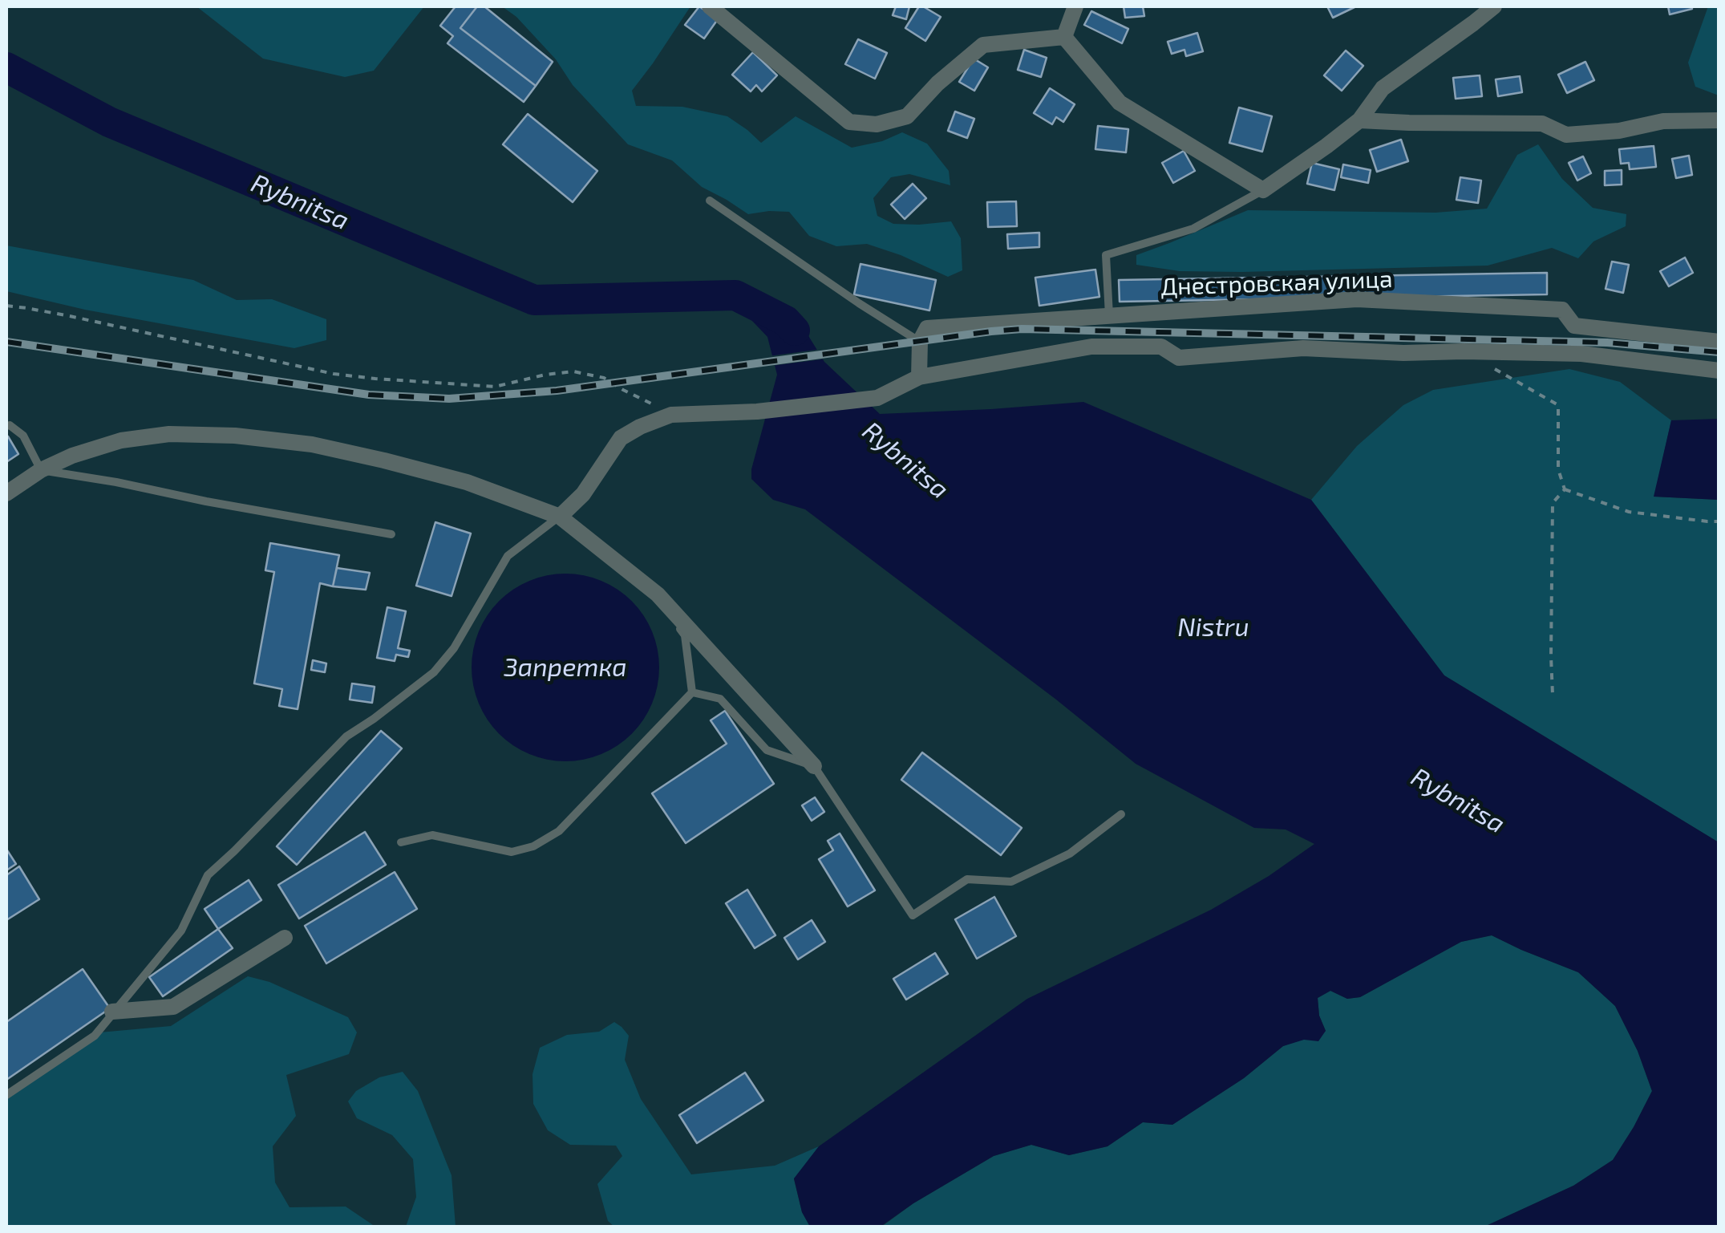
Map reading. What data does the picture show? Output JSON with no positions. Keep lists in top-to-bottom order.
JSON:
{
  "streets": {
    "street": ["Днестровская улица"]
  },
  "water": ["Rybnitsa", "Nistru", "Запретка"]
}
